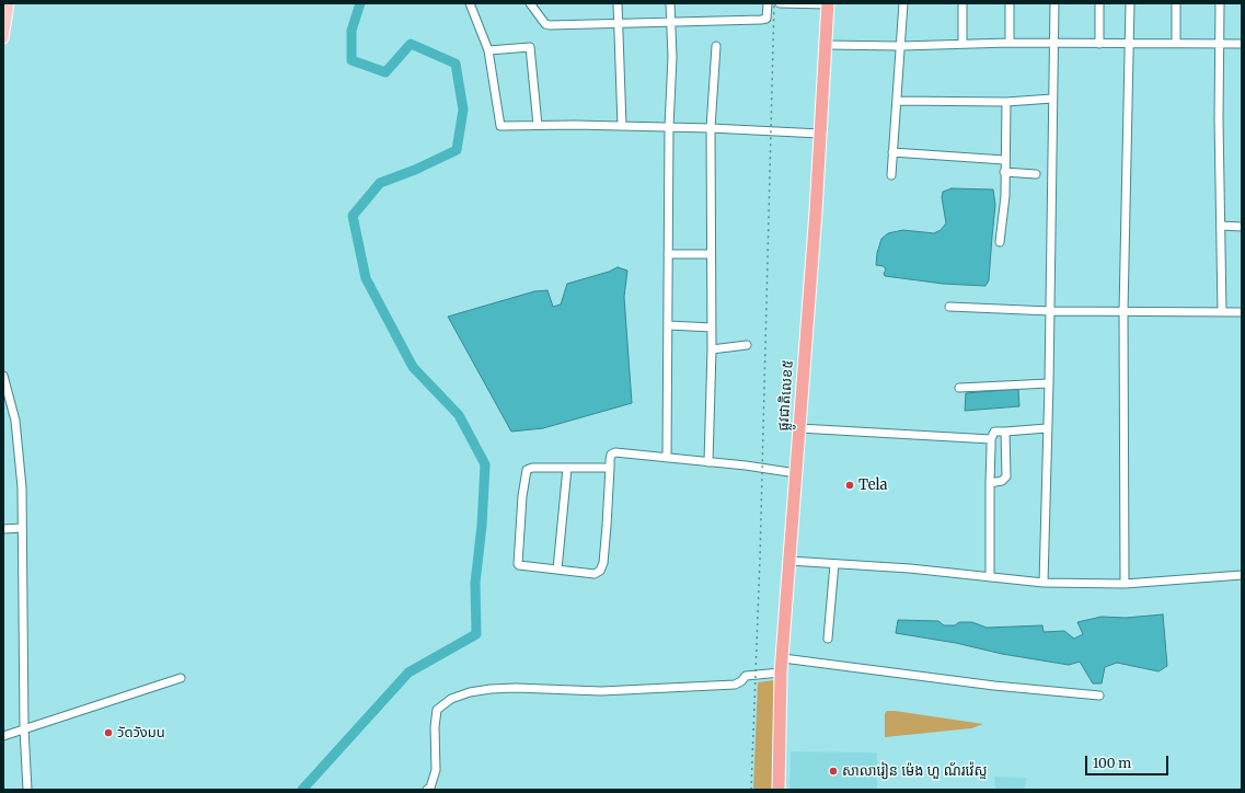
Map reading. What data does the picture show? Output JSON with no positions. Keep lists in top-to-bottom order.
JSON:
{
  "streets": {
    "highway": ["ផ្លូវជាតិលេខ៥"]
  },
  "places": ["Tela", "วัดวังมน", "សាលារៀន ម៉េង ហួ ណ័រវ៉េស្ទ"],
  "scale_bar": "100 m"
}
